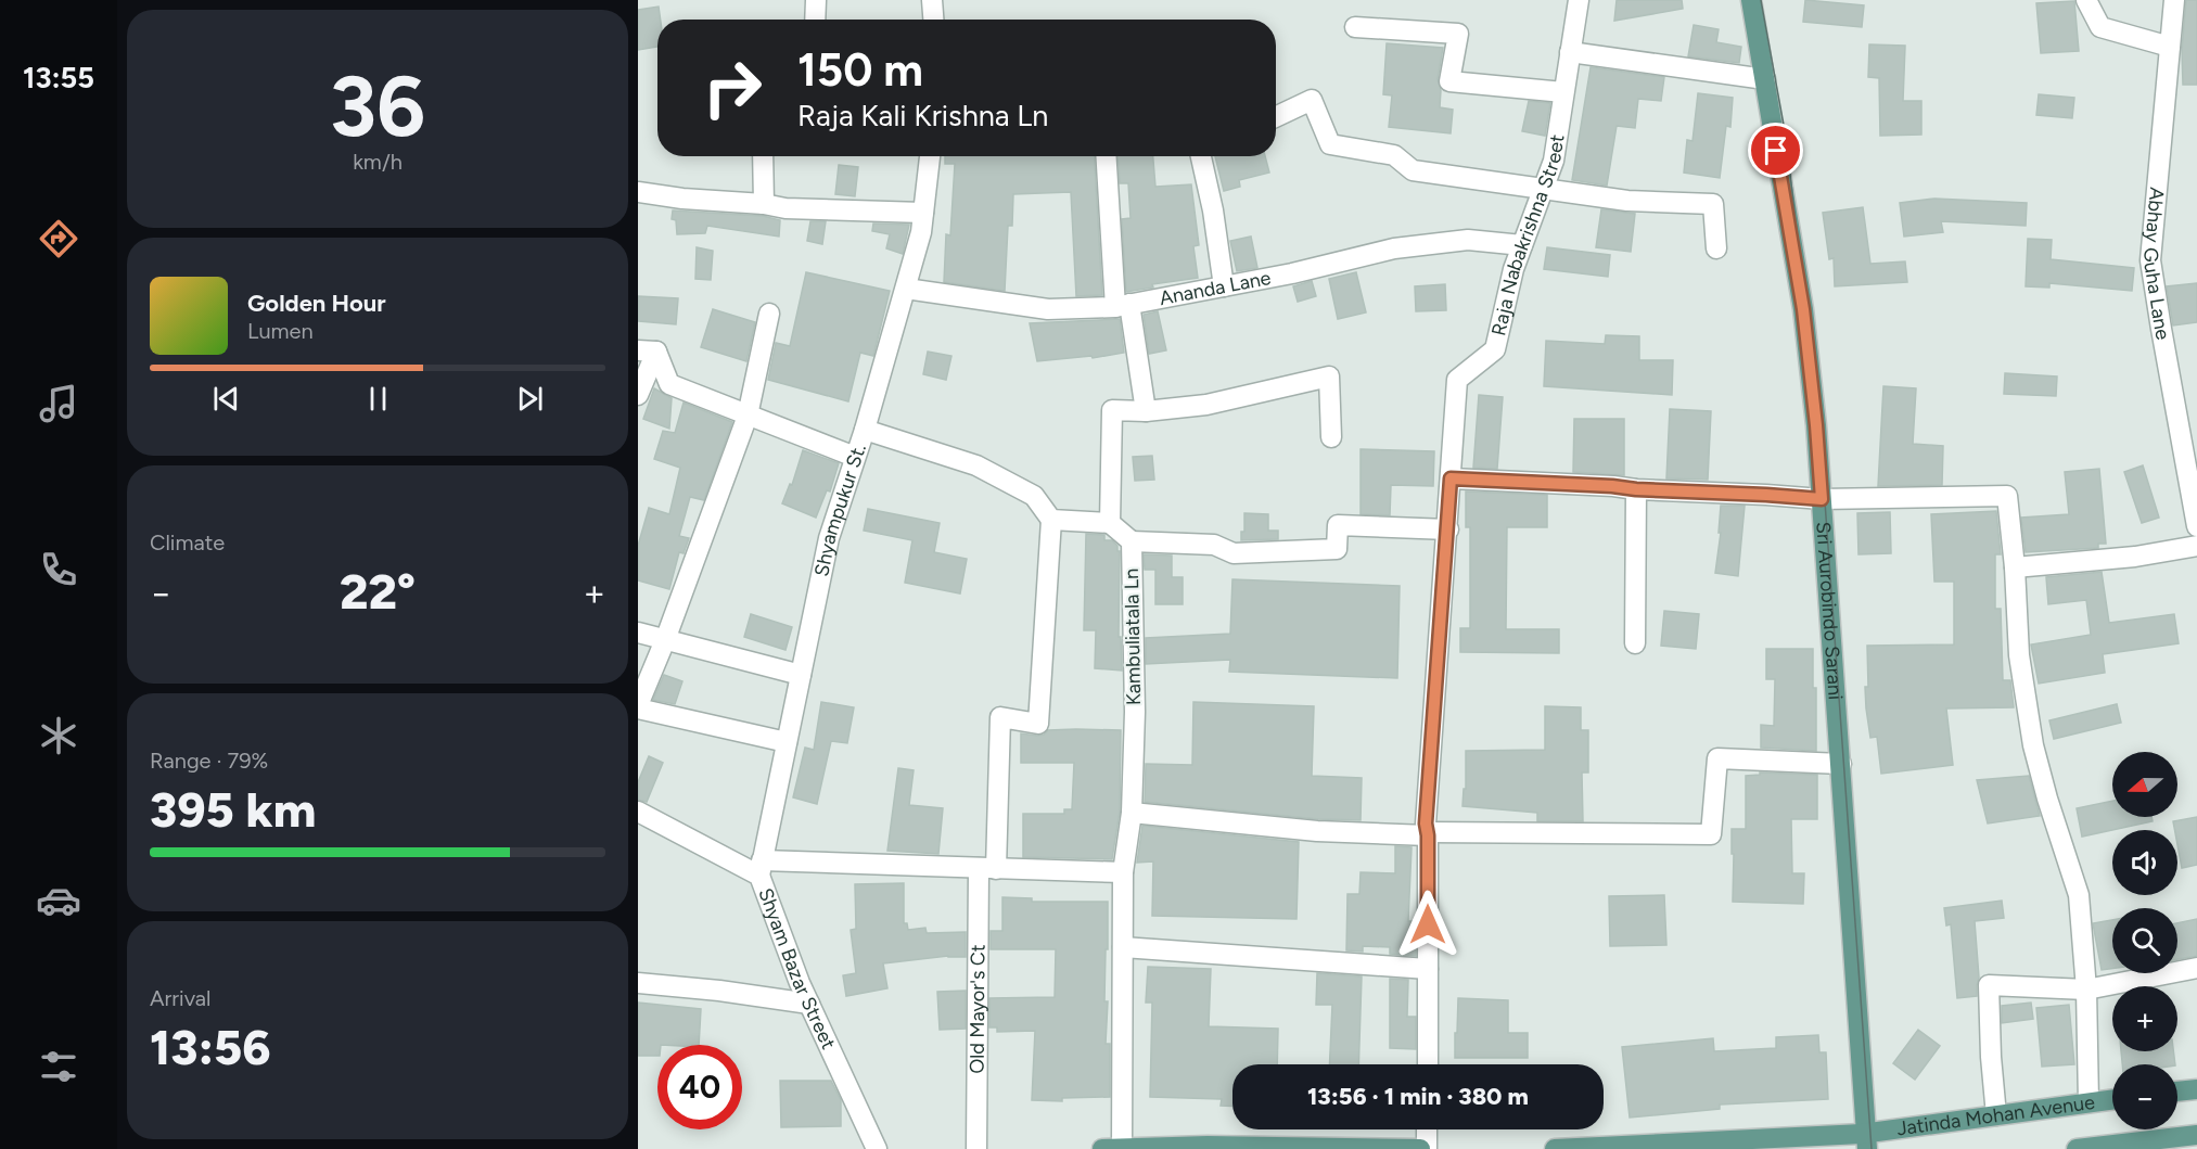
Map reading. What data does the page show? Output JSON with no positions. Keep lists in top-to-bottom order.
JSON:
{
  "streets": {
    "main road": ["Sri Aurobindo Sarani", "Jatinda Mohan Avenue"],
    "street": [
      "Raja Nabakrishna Street",
      "Abhay Guha Lane",
      "Ananda Lane",
      "Shyampukur St.",
      "Kambuliatala Ln",
      "Shyam Bazar Street",
      "Old Mayor's Ct"
    ]
  },
  "crossings": [
    ["Raja Nabakrishna Street", "Ananda Lane"],
    ["Ananda Lane", "Shyampukur St."],
    ["Shyampukur St.", "Shyam Bazar Street"],
    ["Sri Aurobindo Sarani", "Jatinda Mohan Avenue"]
  ],
  "north": "left",
  "page": {
    "tabs": "13:55",
    "tile": [
      ["36", "km/h"],
      "Climate",
      ["Range · 79%", "395 km"],
      ["Arrival", "13:56"]
    ],
    "turn": ["150 m", "Raja Kali Krishna Ln"],
    "song": ["Golden Hour", "Lumen"],
    "heat": ["−", "22°", "+"],
    "map_buttons": ["+", "−"],
    "limit": "40",
    "trip": "13:56 · 1 min · 380 m"
  }
}
